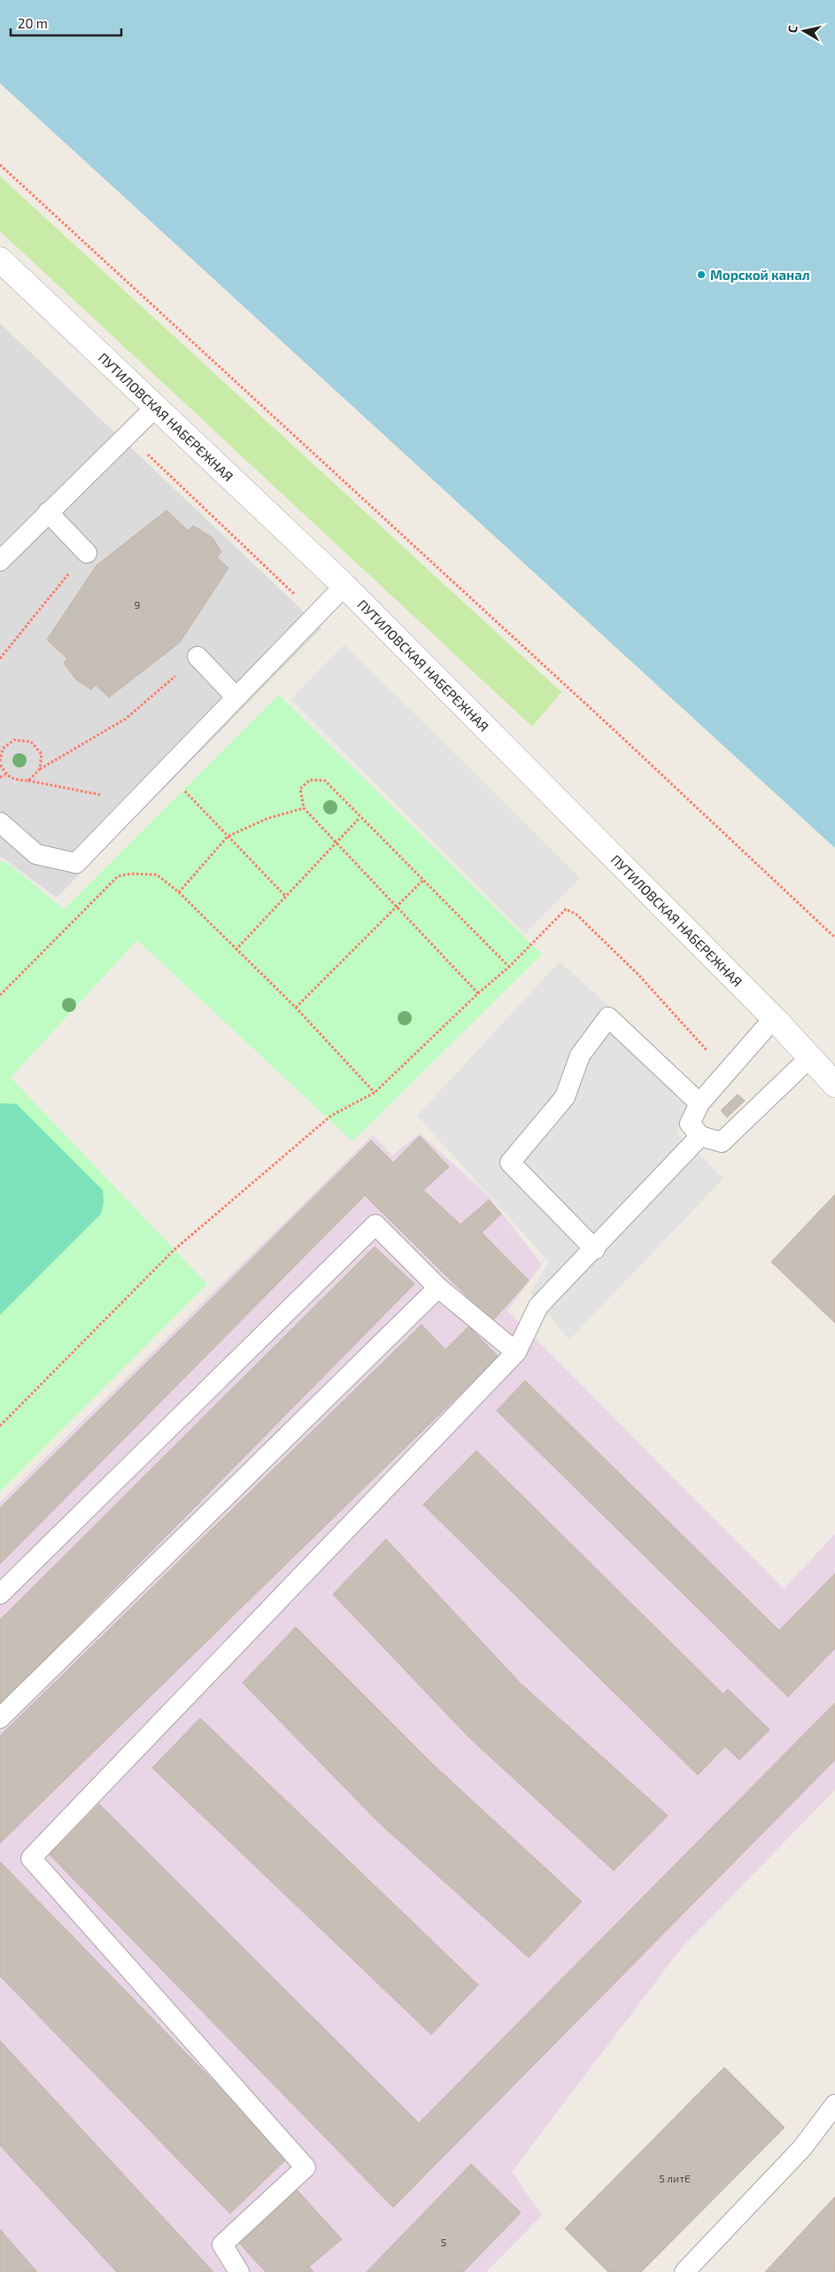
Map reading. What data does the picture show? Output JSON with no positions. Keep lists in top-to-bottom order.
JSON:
{
  "streets": {
    "street": ["ПУТИЛОВСКАЯ НАБЕРЕЖНАЯ"]
  },
  "places": ["Морской канал"],
  "house_numbers": ["9", "5 литЕ", "5"],
  "scale_bar": "20 m",
  "north": "left"
}
